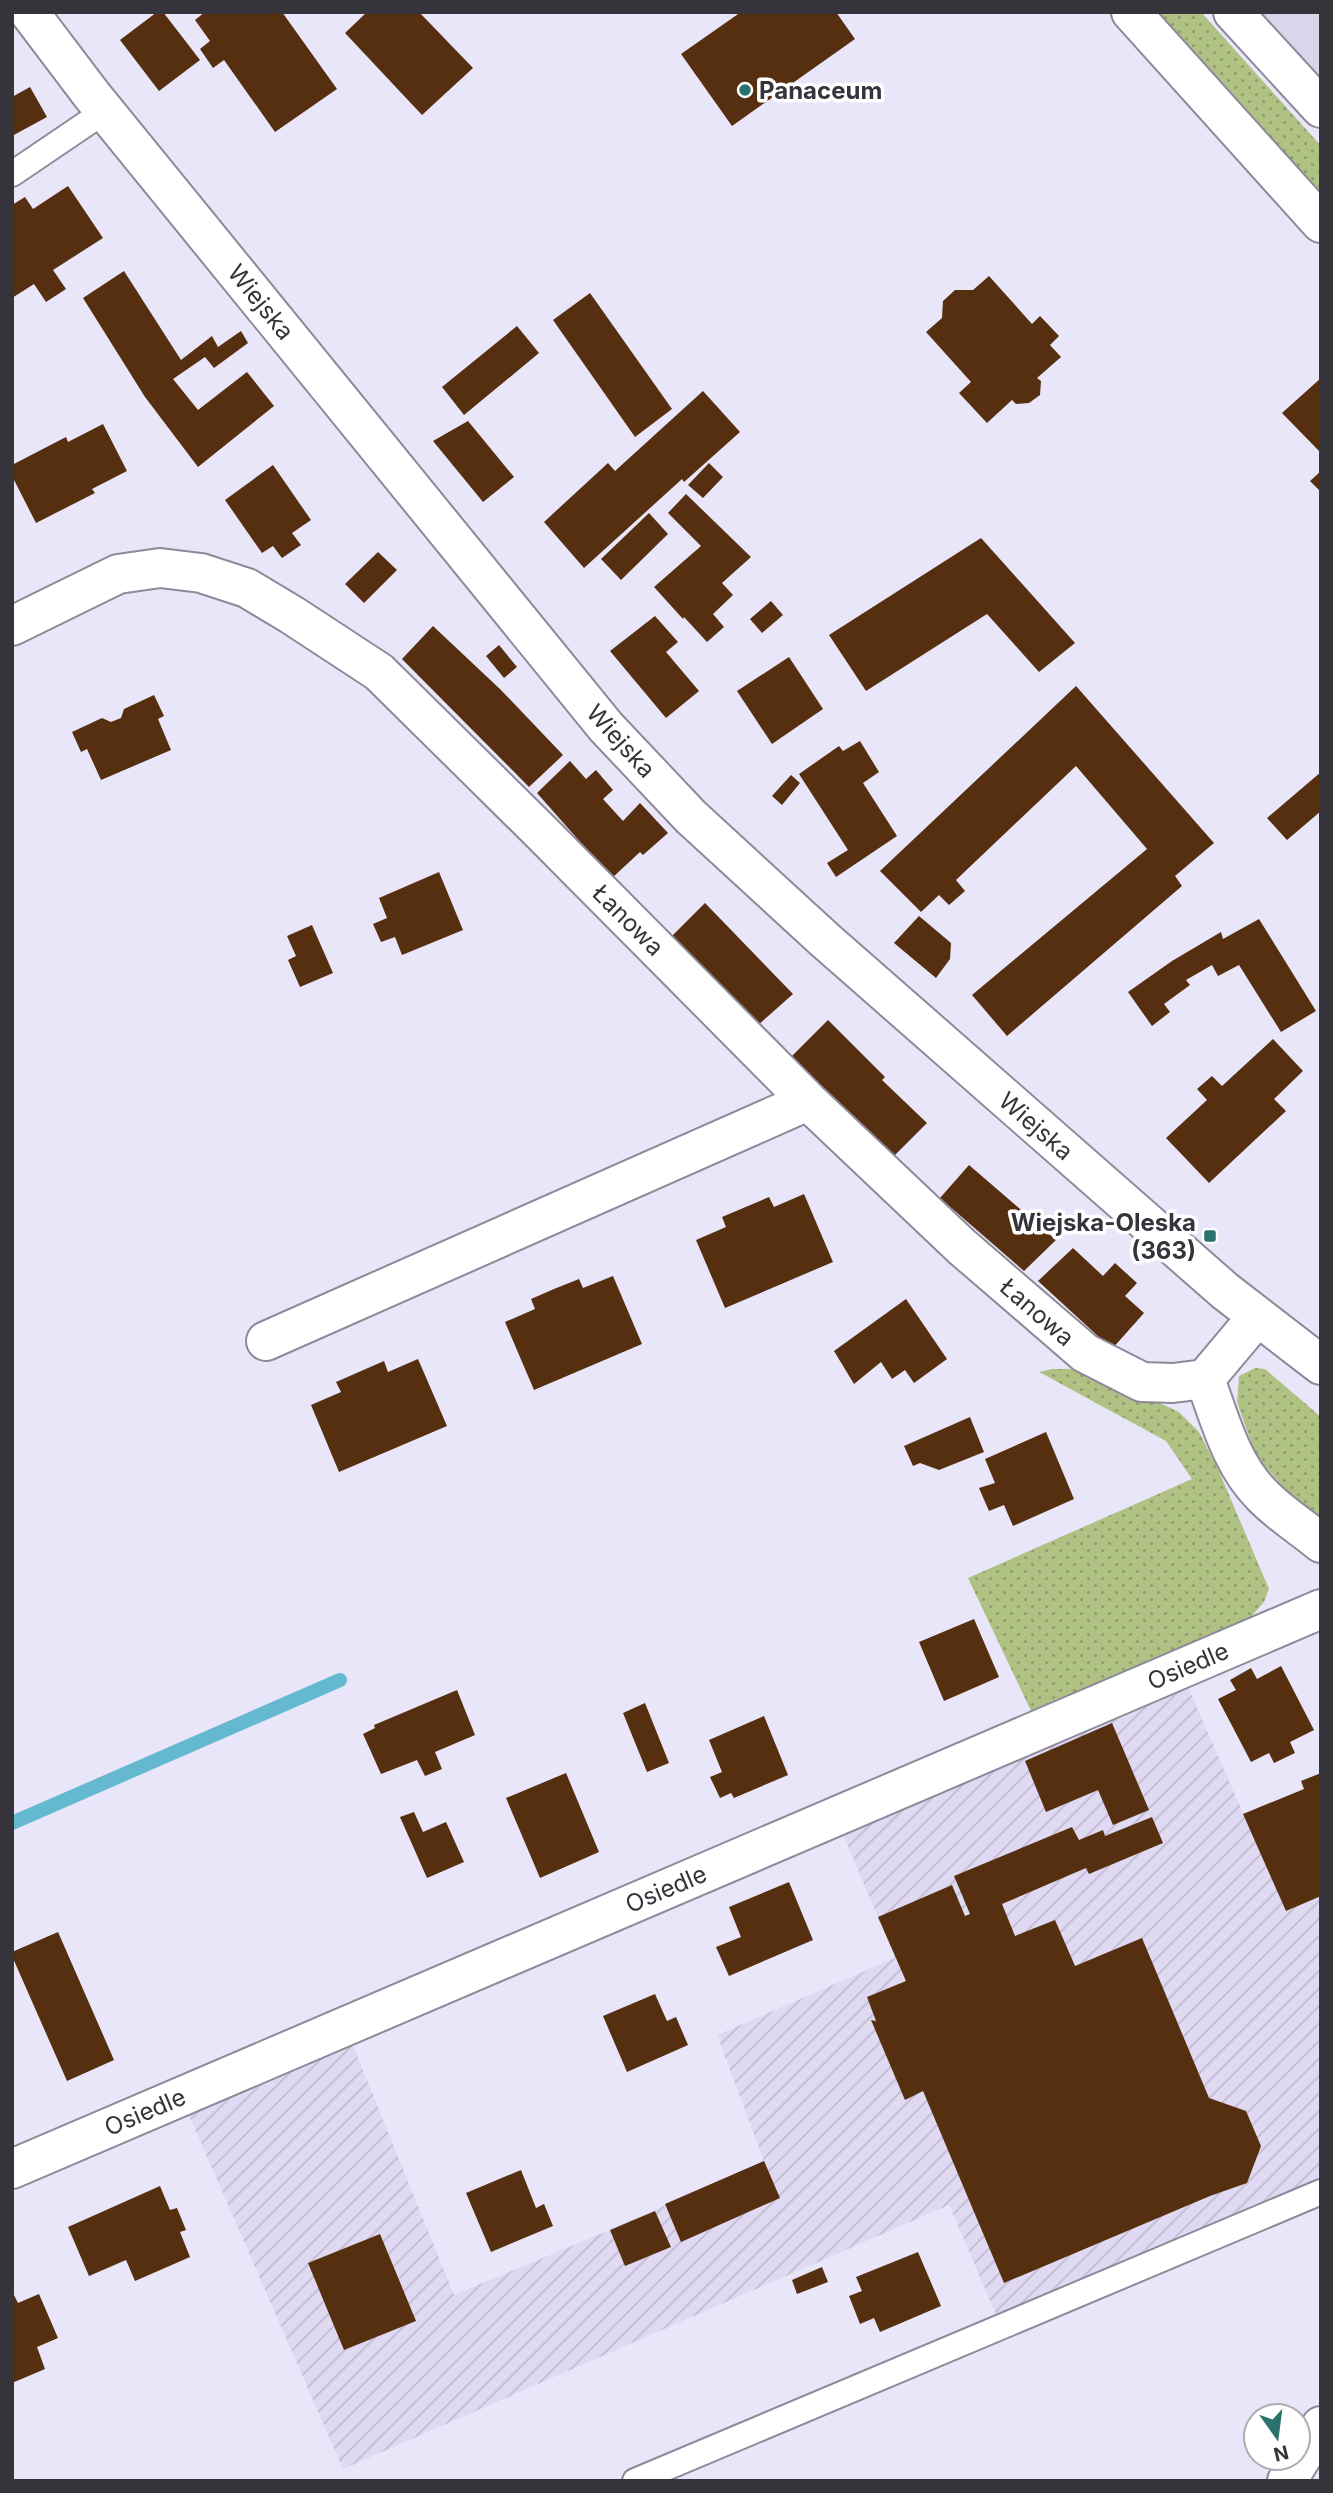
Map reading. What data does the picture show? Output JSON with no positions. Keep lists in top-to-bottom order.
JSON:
{
  "streets": {
    "street": ["Wiejska", "Łanowa", "Osiedle"]
  },
  "places": {
    "other": ["Panaceum"],
    "transit": ["Wiejska-Oleska (363)"]
  },
  "north": "bottom"
}
